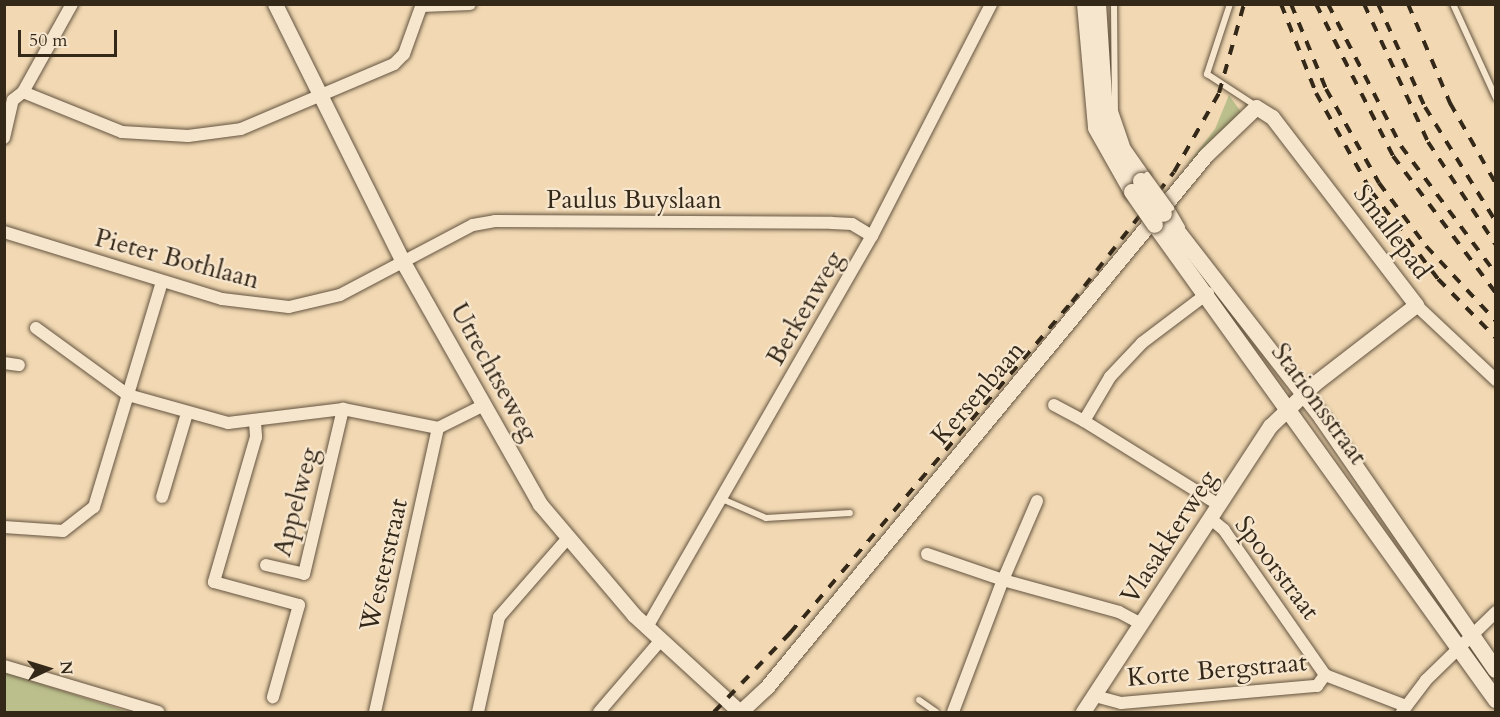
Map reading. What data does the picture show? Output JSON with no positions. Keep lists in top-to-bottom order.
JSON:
{
  "streets": {
    "main road": ["Stationsstraat"],
    "street": [
      "Paulus Buyslaan",
      "Smallepad",
      "Pieter Bothlaan",
      "Berkenweg",
      "Utrechtseweg",
      "Kersenbaan",
      "Appelweg",
      "Vlasakkerweg",
      "Westerstraat",
      "Spoorstraat",
      "Korte Bergstraat"
    ]
  },
  "crossings": [
    ["Paulus Buyslaan", "Pieter Bothlaan"],
    ["Paulus Buyslaan", "Berkenweg"],
    ["Paulus Buyslaan", "Utrechtseweg"],
    ["Smallepad", "Kersenbaan"],
    ["Smallepad", "Vlasakkerweg"],
    ["Pieter Bothlaan", "Utrechtseweg"],
    ["Berkenweg", "Utrechtseweg"],
    ["Utrechtseweg", "Kersenbaan"],
    ["Stationsstraat", "Vlasakkerweg"],
    ["Appelweg", "Westerstraat"],
    ["Vlasakkerweg", "Spoorstraat"],
    ["Vlasakkerweg", "Korte Bergstraat"],
    ["Spoorstraat", "Korte Bergstraat"]
  ],
  "scale_bar": "50 m",
  "north": "right"
}
